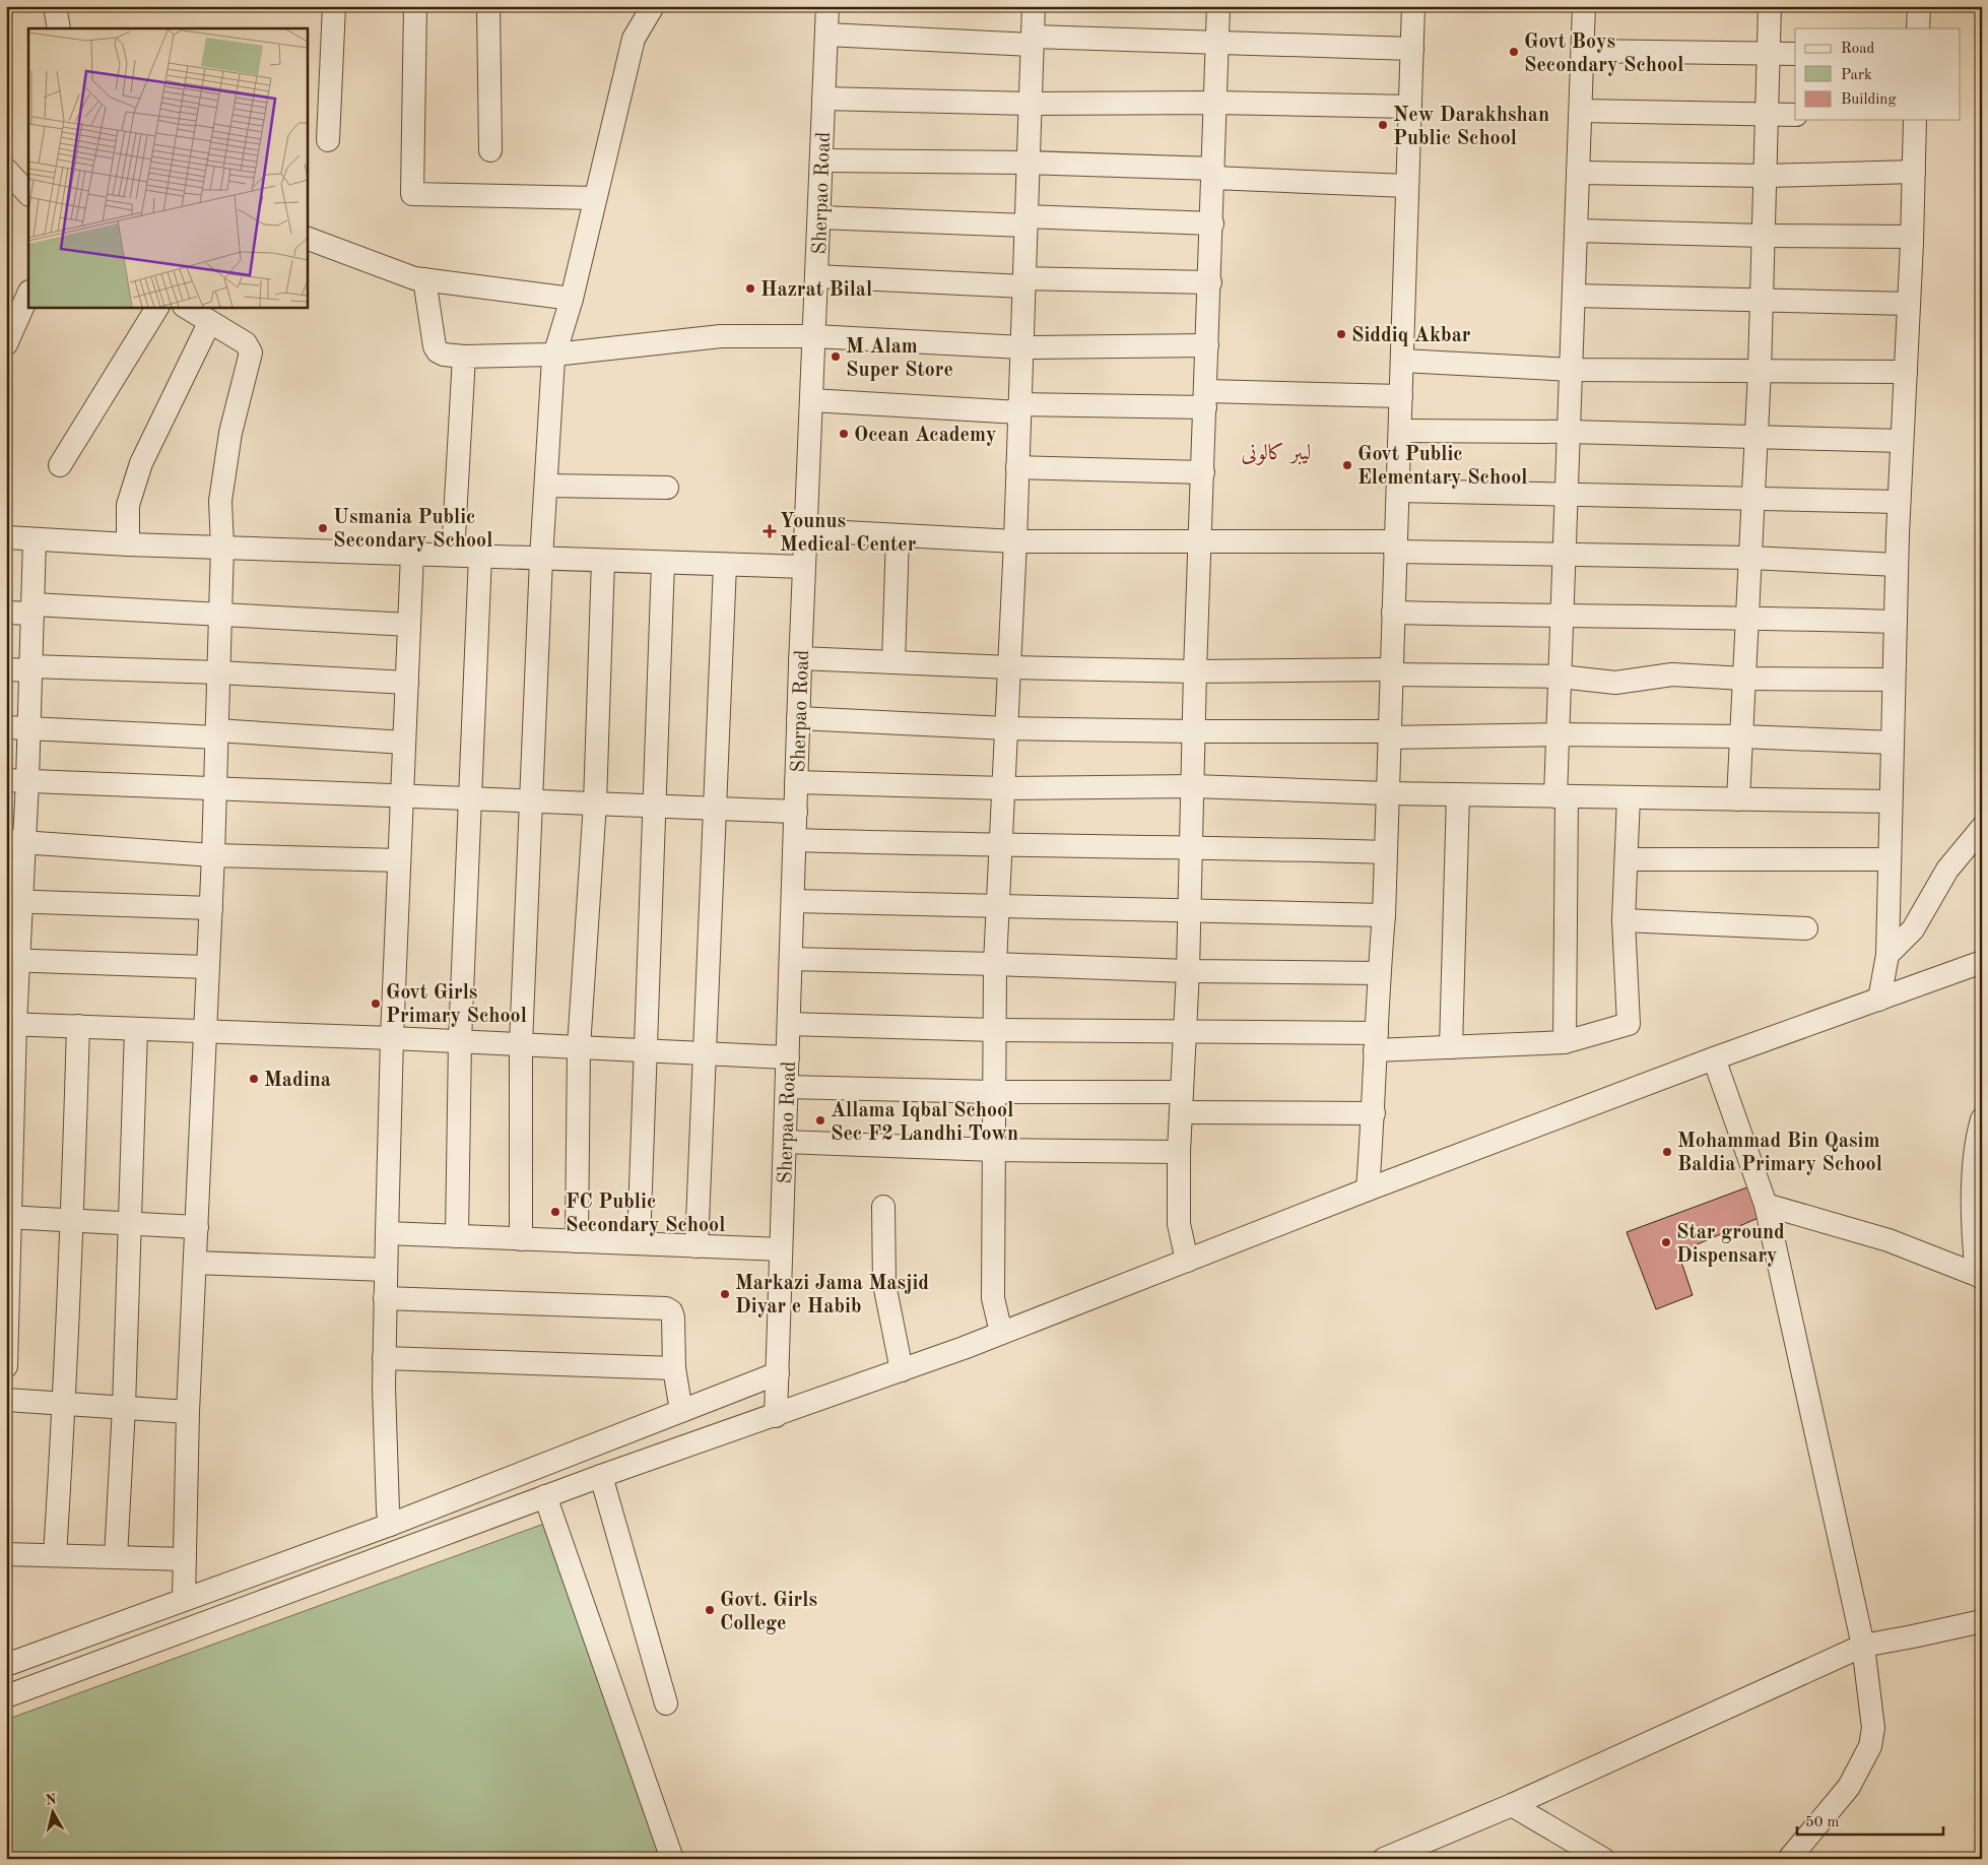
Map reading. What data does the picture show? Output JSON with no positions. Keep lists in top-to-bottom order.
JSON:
{
  "streets": {
    "street": ["Sherpao Road"]
  },
  "districts": ["لیبر کالونی"],
  "places": {
    "other": [
      "Govt Boys Secondary School",
      "New Darakhshan Public School",
      "Hazrat Bilal",
      "Siddiq Akbar",
      "M Alam Super Store",
      "Ocean Academy",
      "Govt Public Elementary School",
      "Usmania Public Secondary School",
      "Govt Girls Primary School",
      "Madina",
      "Allama Iqbal School Sec F2 Landhi Town",
      "Mohammad Bin Qasim Baldia Primary School",
      "FC Public Secondary School",
      "Star ground Dispensary",
      "Markazi Jama Masjid Diyar e Habib",
      "Govt. Girls College"
    ],
    "health": ["Younus Medical Center"]
  },
  "legend": ["Road", "Park", "Building"],
  "scale_bar": "50 m",
  "north": "top"
}
